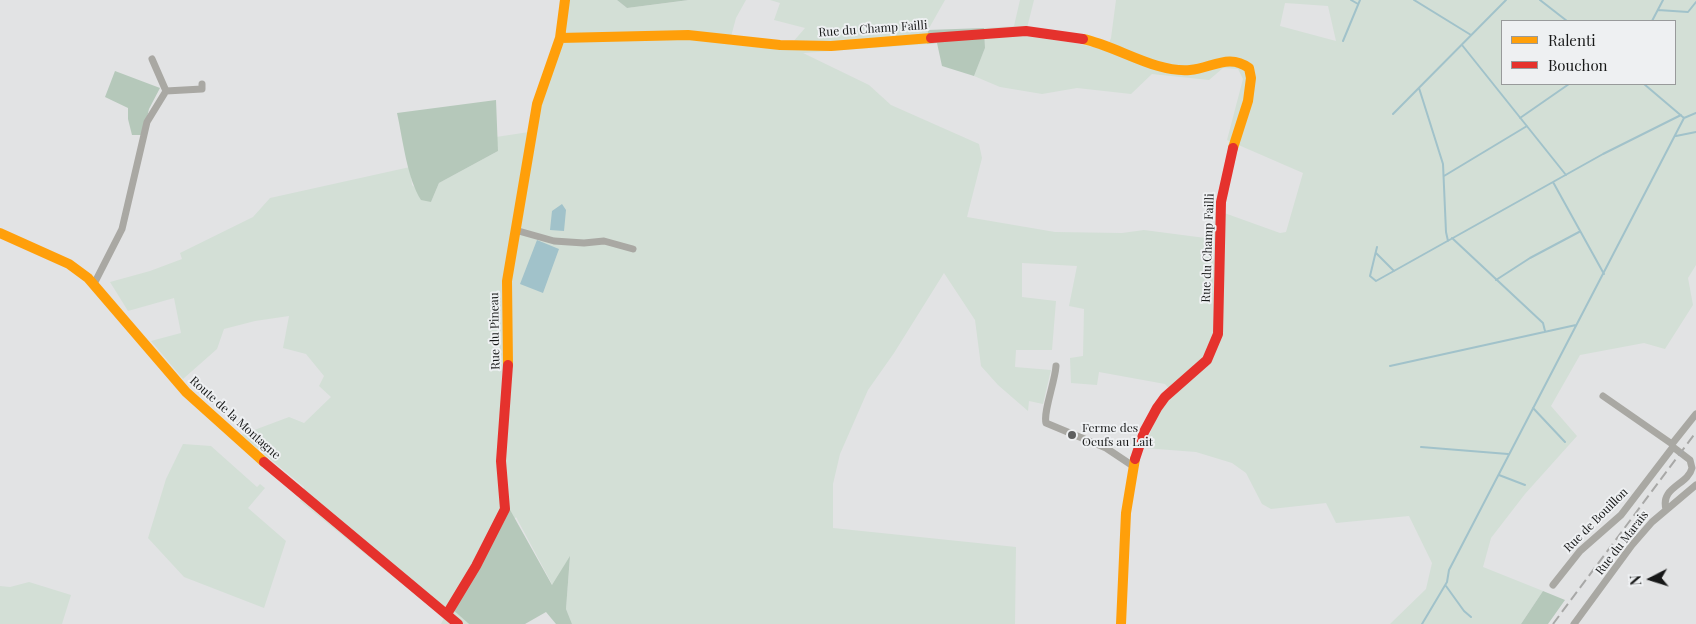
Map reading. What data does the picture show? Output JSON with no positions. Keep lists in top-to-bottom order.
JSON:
{
  "streets": {
    "street": [
      "Rue du Champ Failli",
      "Rue du Pineau",
      "Route de la Montagne",
      "Rue de Bouillon",
      "Rue du Marais"
    ]
  },
  "crossings": [
    ["Rue du Champ Failli", "Rue du Pineau"],
    ["Rue du Pineau", "Route de la Montagne"]
  ],
  "places": ["Ferme des Oeufs au Lait"],
  "legend": ["Ralenti", "Bouchon"],
  "north": "left"
}
